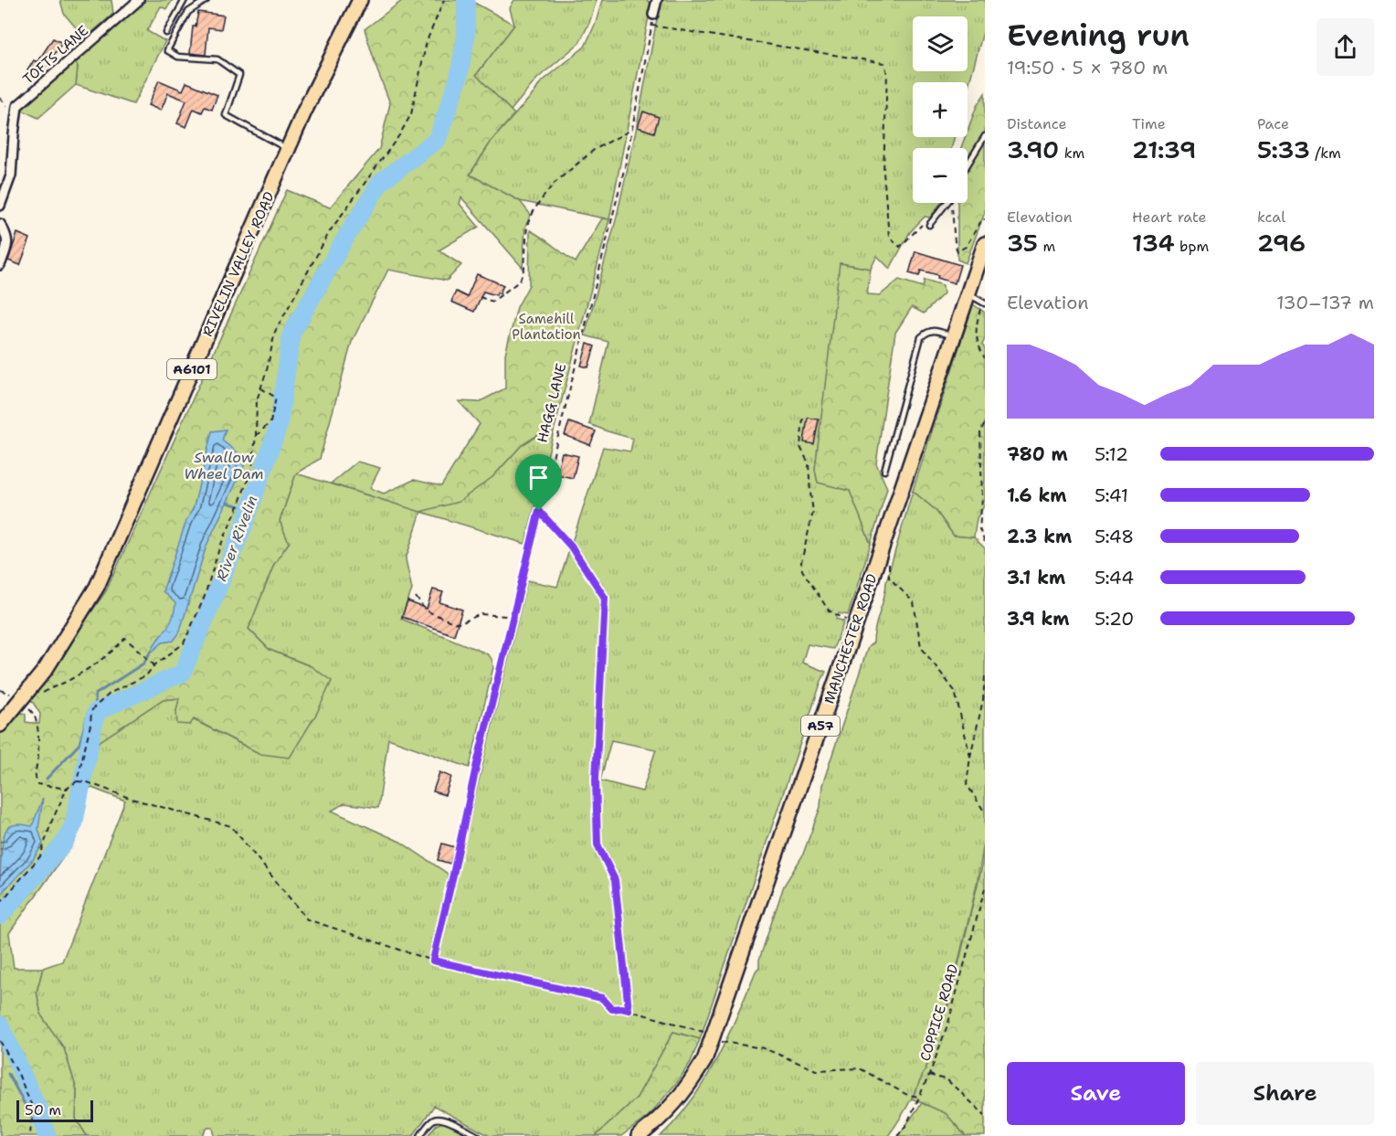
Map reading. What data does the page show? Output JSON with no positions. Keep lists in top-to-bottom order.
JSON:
{
  "streets": {
    "main road": [
      "RIVELIN VALLEY ROAD",
      "A6101",
      "MANCHESTER ROAD",
      "A57"
    ],
    "street": ["TOFTS LANE"],
    "path": ["HAGG LANE", "COPPICE ROAD"]
  },
  "water": ["Swallow Wheel Dam", "River Rivelin"],
  "parks": ["Samehill Plantation"],
  "scale_bar": "50 m",
  "page": {
    "heading": ["Evening run", "19:50 · 5 × 780 m"],
    "map_buttons": ["+", "−"],
    "stats": [
      ["Distance", "3.90 km"],
      ["Time", "21:39"],
      ["Pace", "5:33 /km"],
      ["Elevation", "35 m"],
      ["Heart rate", "134 bpm"],
      ["kcal", "296"]
    ],
    "chart": ["Elevation", "130–137 m"],
    "list": [
      {
        "name": "780 m",
        "note": "5:12"
      },
      {
        "name": "1.6 km",
        "note": "5:41"
      },
      {
        "name": "2.3 km",
        "note": "5:48"
      },
      {
        "name": "3.1 km",
        "note": "5:44"
      },
      {
        "name": "3.9 km",
        "note": "5:20"
      }
    ],
    "buttons": ["Save", "Share"],
    "scale": "50 m"
  }
}
